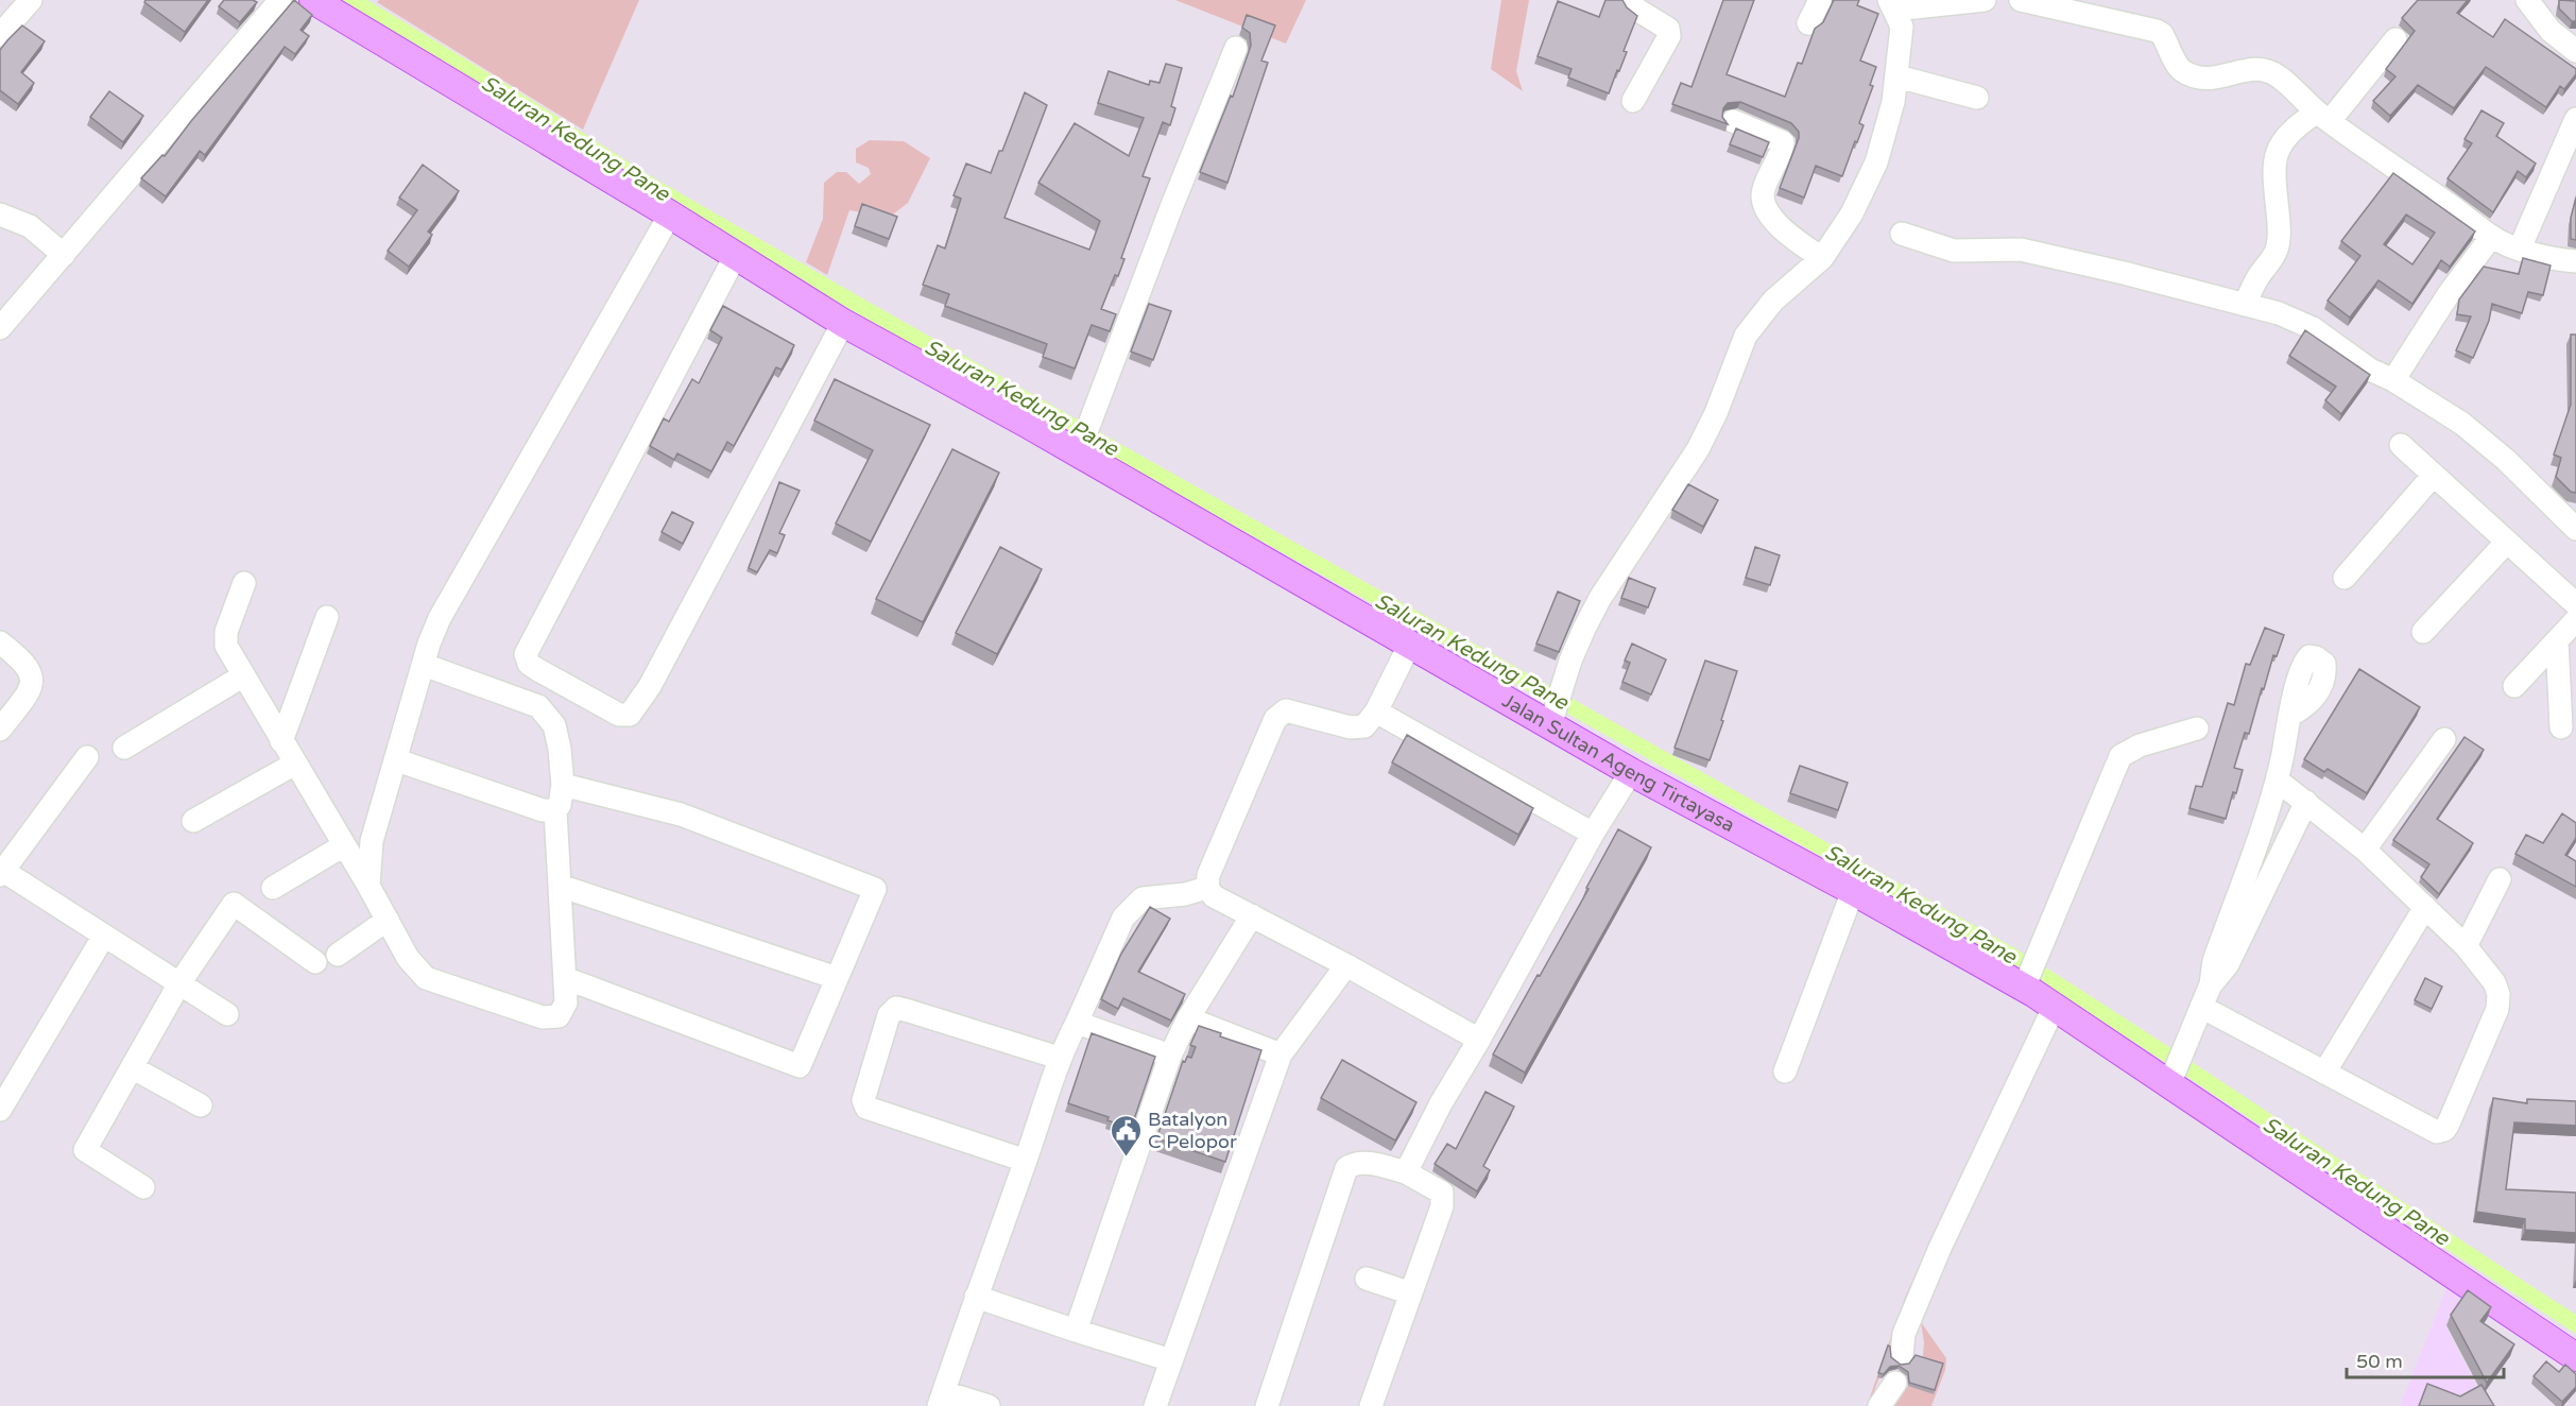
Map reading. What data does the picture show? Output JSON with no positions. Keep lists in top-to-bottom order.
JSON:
{
  "streets": {
    "main road": ["Jalan Sultan Ageng Tirtayasa"]
  },
  "water": ["Saluran Kedung Pane"],
  "places": {
    "public building": ["Batalyon C Pelopor"]
  },
  "scale_bar": "50 m"
}
